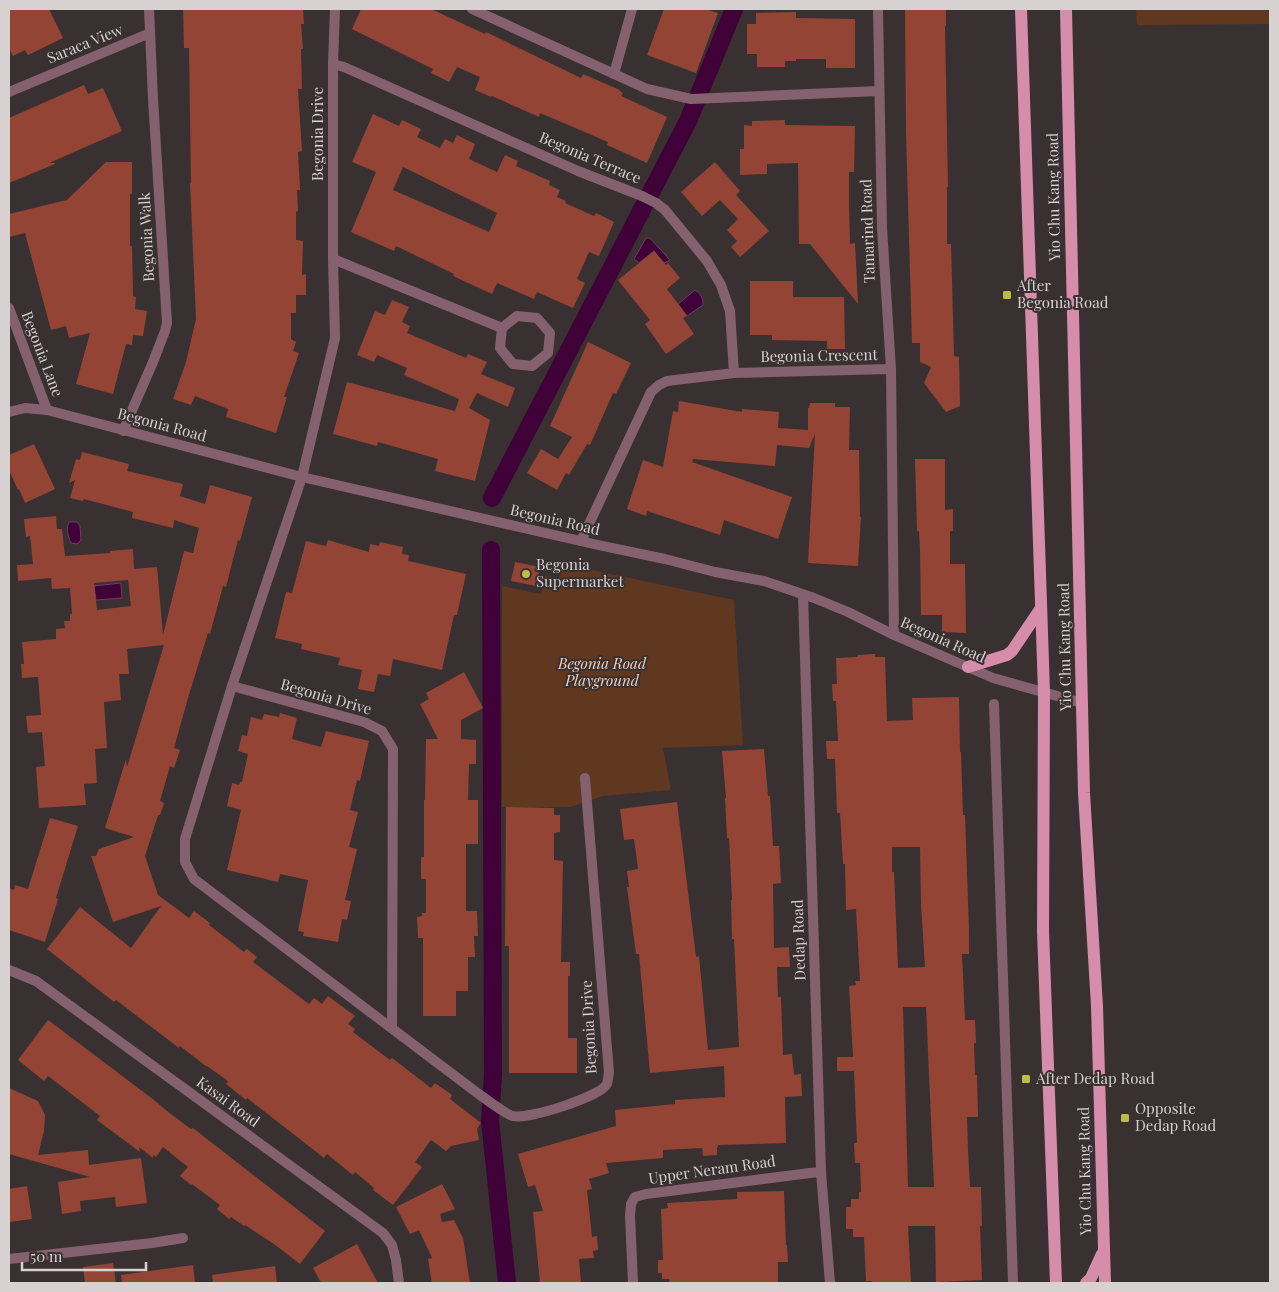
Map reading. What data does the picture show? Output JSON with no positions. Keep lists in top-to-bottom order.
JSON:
{
  "streets": {
    "main road": ["Yio Chu Kang Road"],
    "street": [
      "Saraca View",
      "Begonia Drive",
      "Begonia Terrace",
      "Tamarind Road",
      "Begonia Walk",
      "Begonia Lane",
      "Begonia Crescent",
      "Begonia Road",
      "Dedap Road",
      "Kasai Road",
      "Upper Neram Road"
    ]
  },
  "crossings": [
    ["Saraca View", "Begonia Walk"],
    ["Begonia Drive", "Begonia Terrace"],
    ["Begonia Drive", "Begonia Road"],
    ["Begonia Terrace", "Begonia Crescent"],
    ["Yio Chu Kang Road", "Begonia Road"],
    ["Tamarind Road", "Begonia Crescent"],
    ["Begonia Walk", "Begonia Road"],
    ["Begonia Lane", "Begonia Road"],
    ["Begonia Crescent", "Begonia Road"],
    ["Begonia Road", "Dedap Road"],
    ["Dedap Road", "Upper Neram Road"]
  ],
  "parks": ["Begonia Road Playground"],
  "places": {
    "transit": ["After Begonia Road", "After Dedap Road", "Opposite Dedap Road"],
    "other": ["Begonia Supermarket"]
  },
  "scale_bar": "50 m"
}
